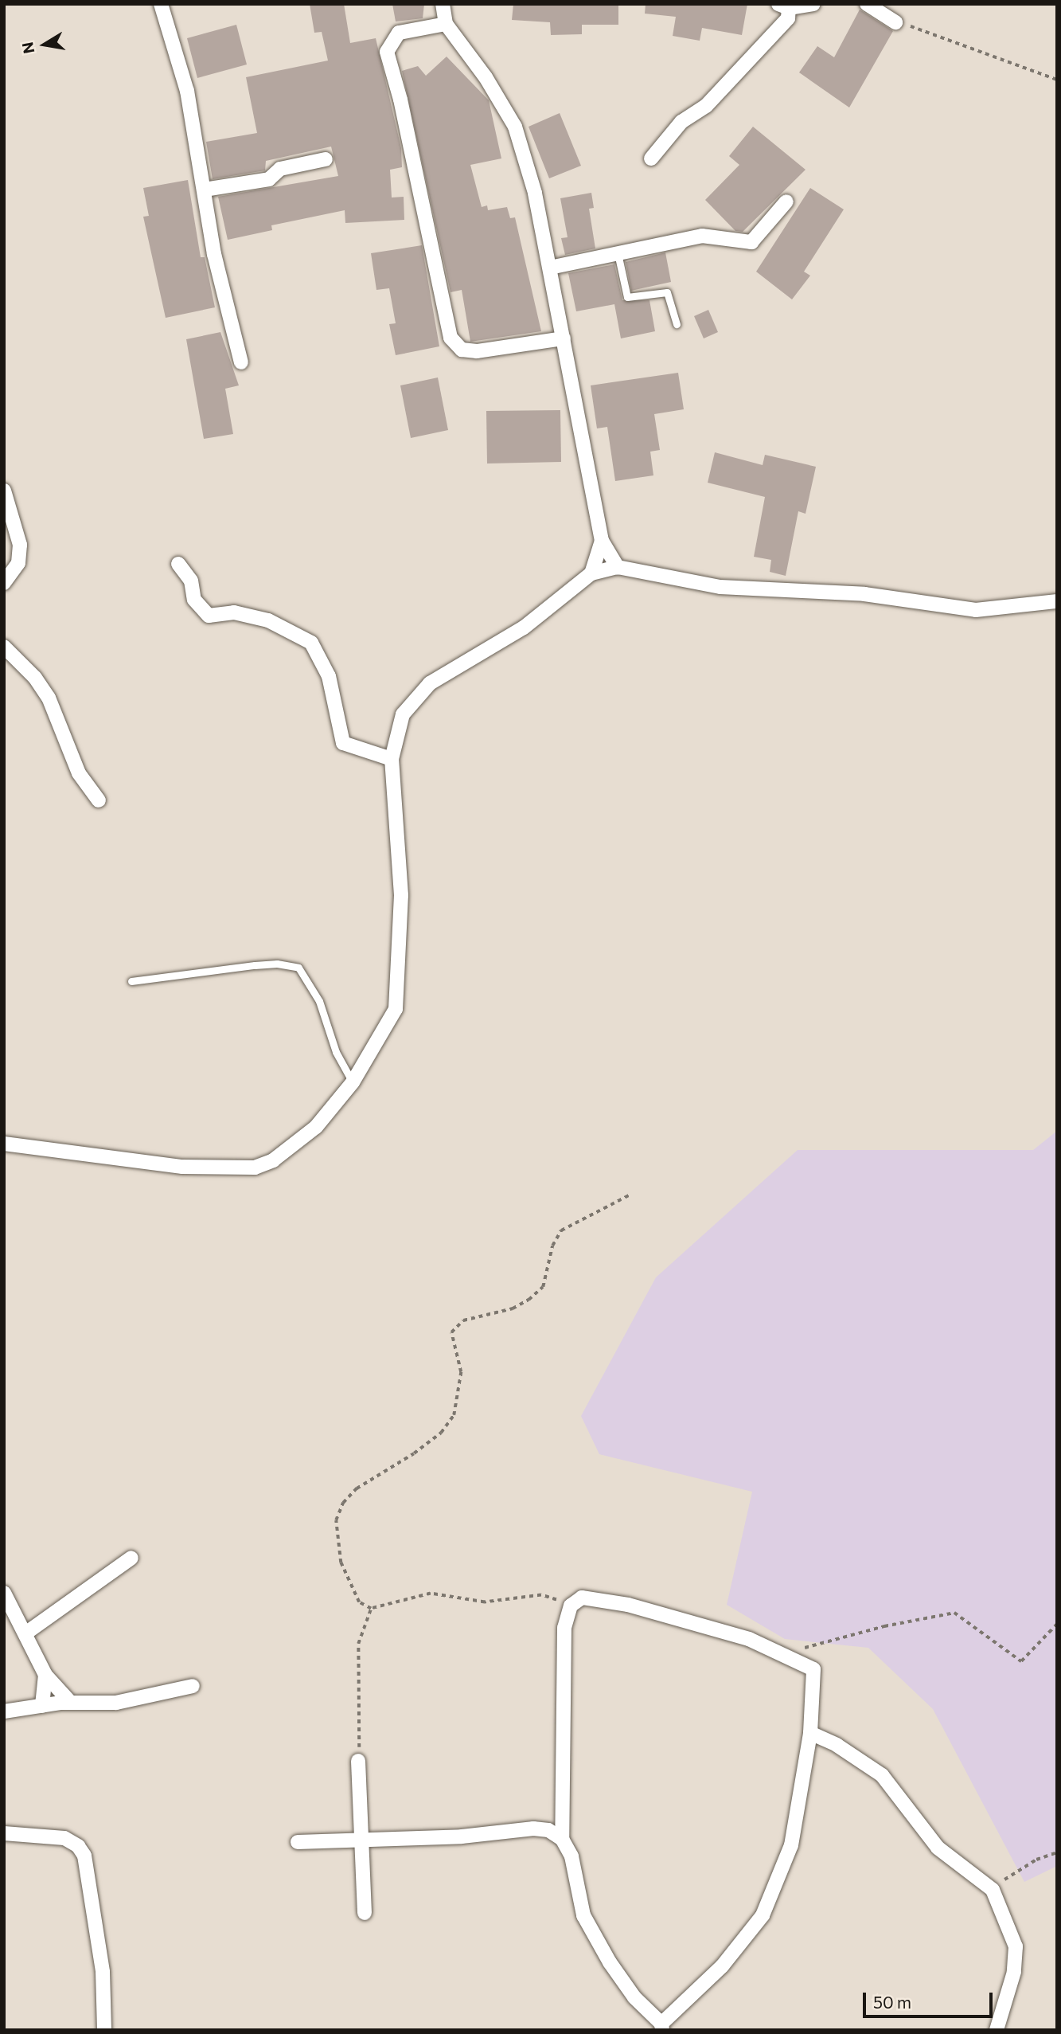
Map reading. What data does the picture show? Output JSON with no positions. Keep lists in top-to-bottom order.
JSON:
{
  "scale_bar": "50 m",
  "north": "left"
}
